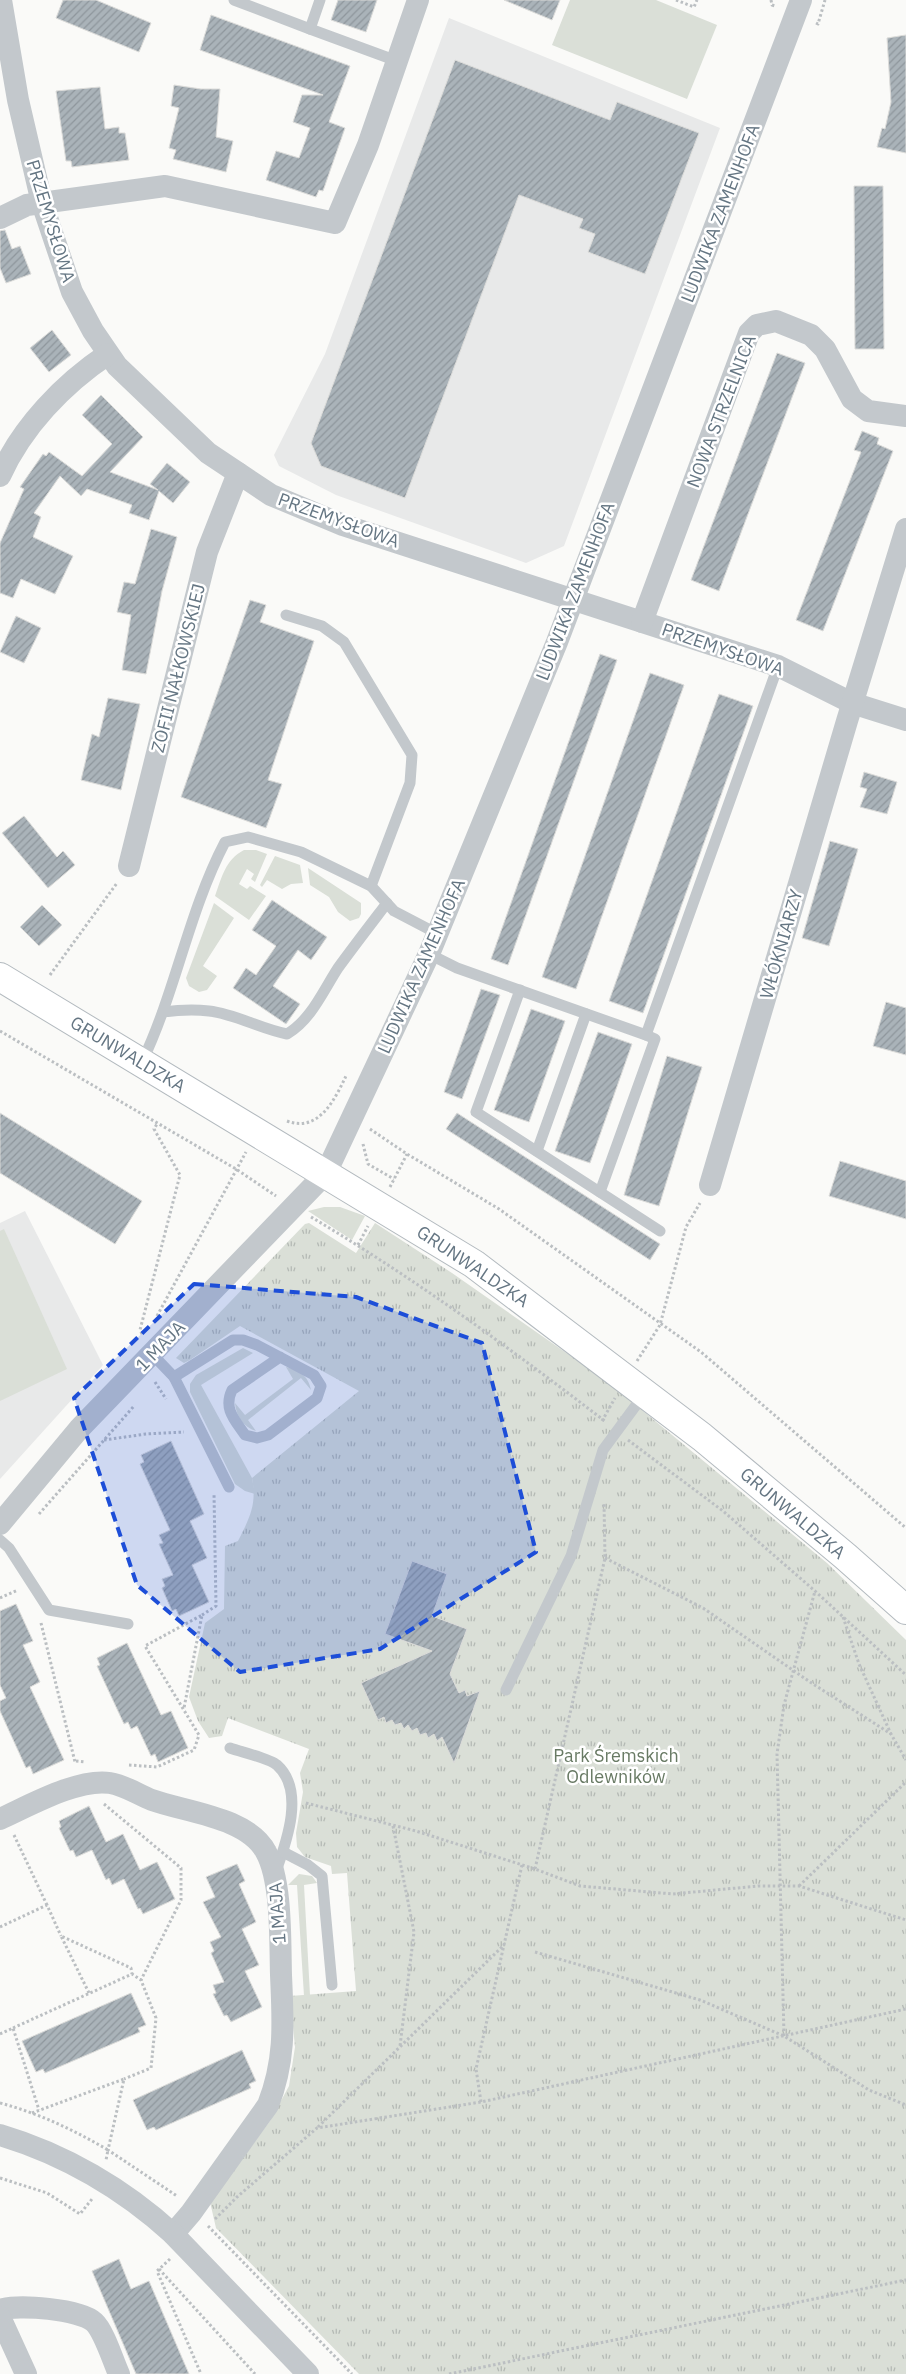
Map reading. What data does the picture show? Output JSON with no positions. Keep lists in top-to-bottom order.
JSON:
{
  "streets": {
    "main road": ["GRUNWALDZKA"],
    "street": [
      "LUDWIKA ZAMENHOFA",
      "PRZEMYSŁOWA",
      "NOWA STRZELNICA",
      "ZOFII NAŁKOWSKIEJ",
      "WŁÓKNIARZY",
      "1 MAJA"
    ]
  },
  "crossings": [
    ["LUDWIKA ZAMENHOFA", "PRZEMYSŁOWA"],
    ["LUDWIKA ZAMENHOFA", "GRUNWALDZKA"],
    ["LUDWIKA ZAMENHOFA", "1 MAJA"],
    ["PRZEMYSŁOWA", "NOWA STRZELNICA"],
    ["PRZEMYSŁOWA", "ZOFII NAŁKOWSKIEJ"],
    ["PRZEMYSŁOWA", "WŁÓKNIARZY"],
    ["GRUNWALDZKA", "1 MAJA"]
  ],
  "parks": ["Park Śremskich Odlewników"]
}
